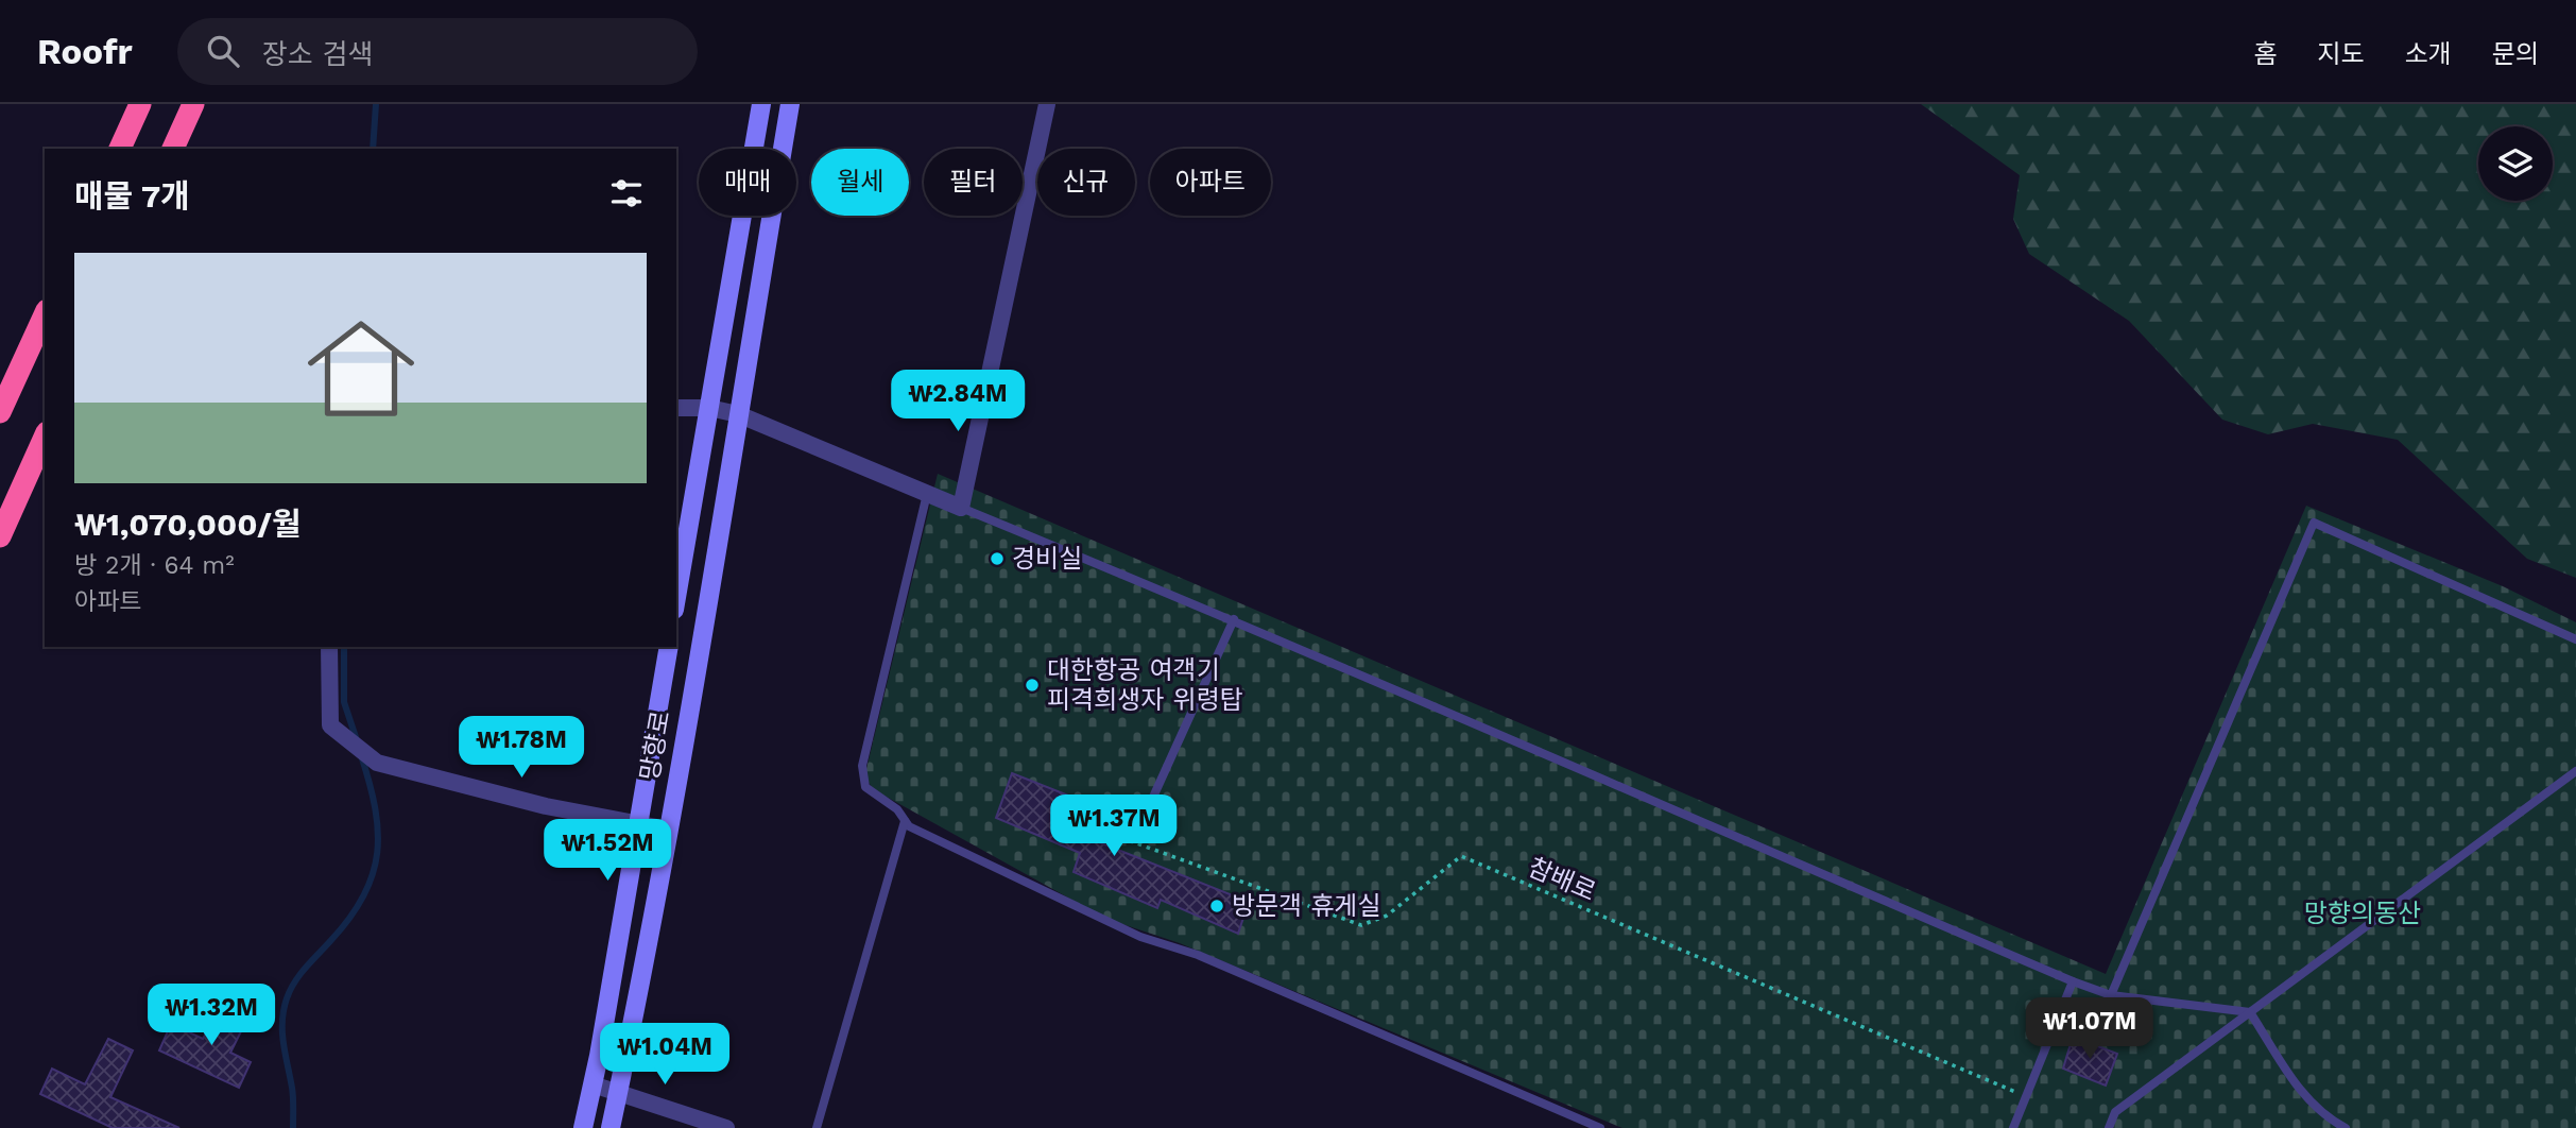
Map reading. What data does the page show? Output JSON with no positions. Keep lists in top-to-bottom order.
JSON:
{
  "streets": {
    "main road": ["망향로"],
    "path": ["참배로"]
  },
  "parks": ["망향의동산"],
  "places": ["경비실", "대한항공 여객기 피격희생자 위령탑", "방문객 휴게실"],
  "page": {
    "header": "Roofr",
    "search": "장소 검색",
    "nav": [
      "홈",
      "지도",
      "소개",
      "문의"
    ],
    "chip": [
      "매매",
      "월세",
      "필터",
      "신규",
      "아파트"
    ],
    "heading": "매물 7개",
    "list": [
      {
        "name": "₩1,070,000/월",
        "note": "방 2개 · 64 m² · 아파트"
      }
    ],
    "price": [
      "₩2.84M",
      "₩1.78M",
      "₩1.37M",
      "₩1.52M",
      "₩1.32M",
      "₩1.07M",
      "₩1.04M"
    ]
  }
}
